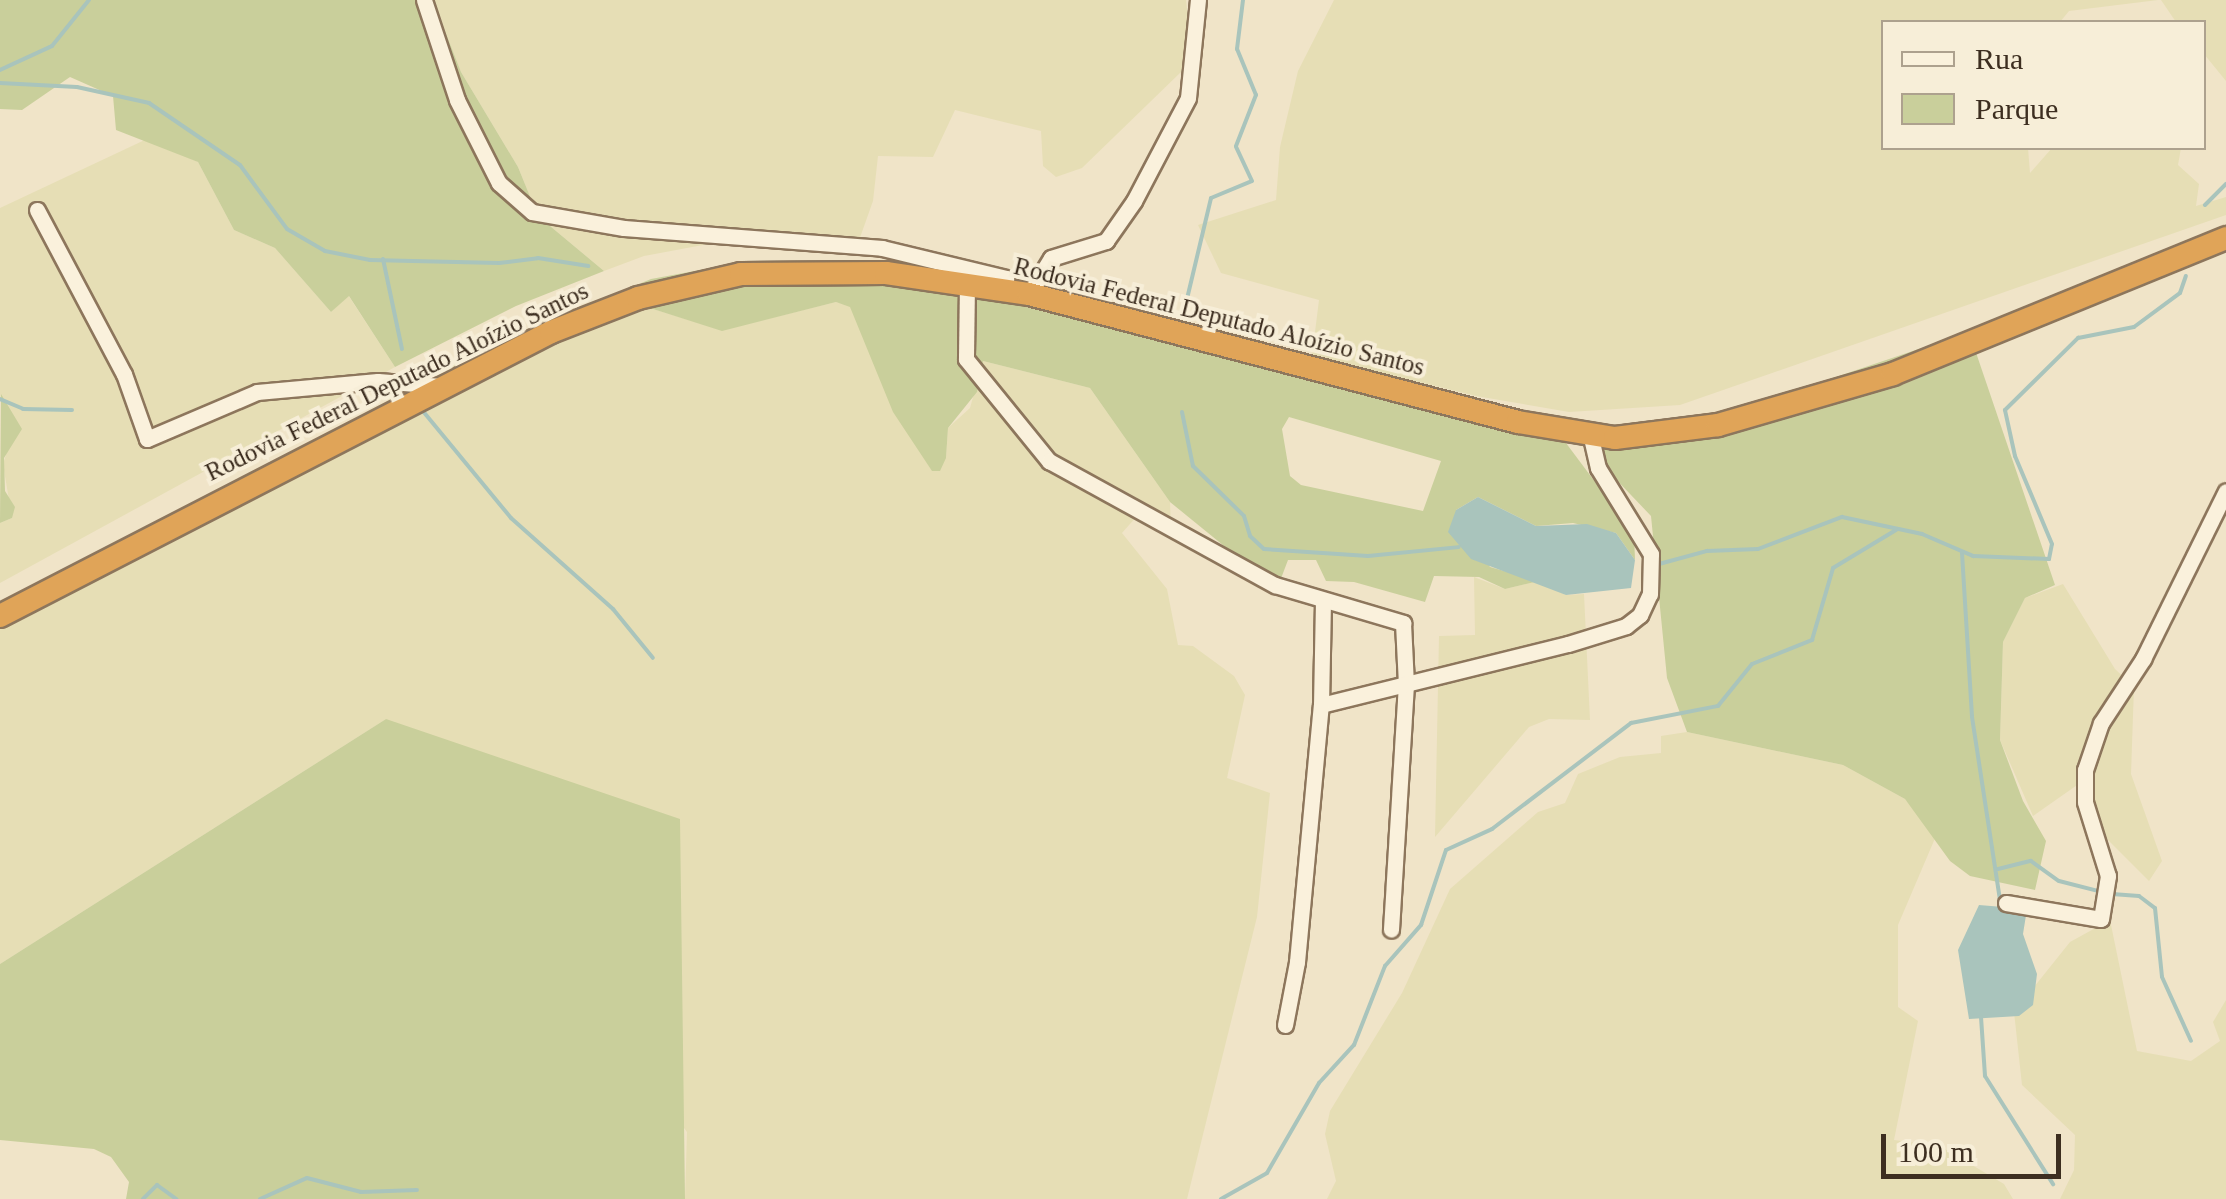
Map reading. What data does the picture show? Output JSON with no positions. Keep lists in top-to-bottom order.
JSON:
{
  "streets": {
    "highway": ["Rodovia Federal Deputado Aloízio Santos"]
  },
  "legend": ["Rua", "Parque"],
  "scale_bar": "100 m"
}
